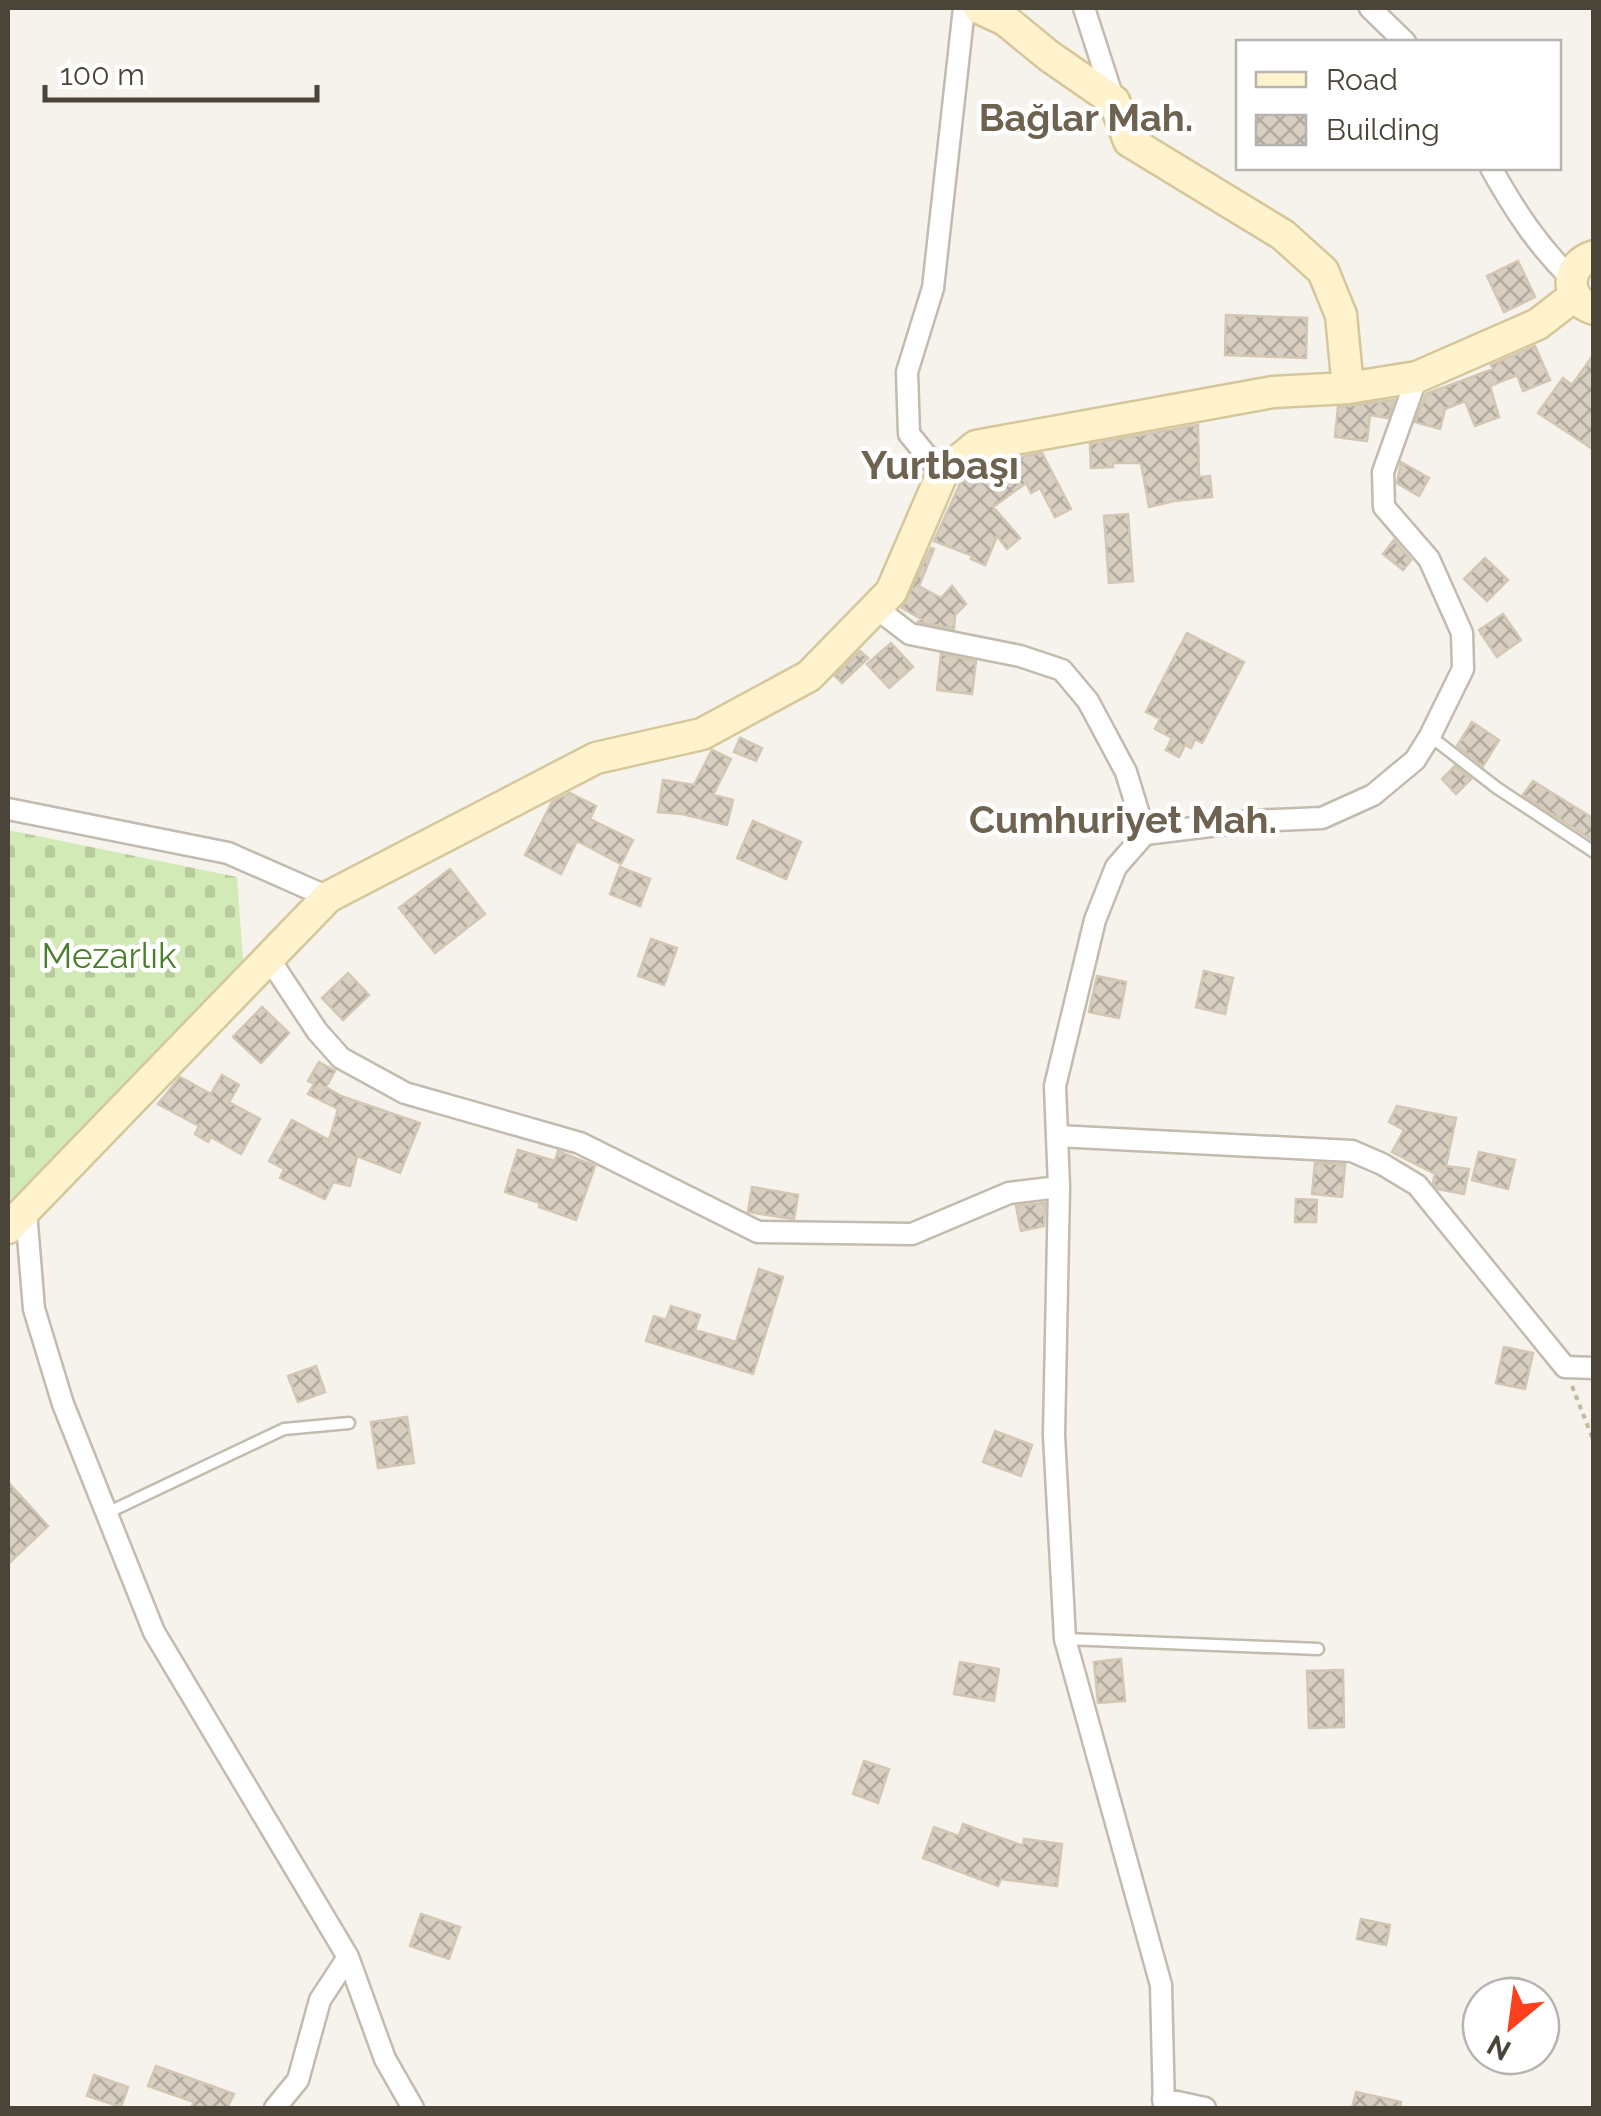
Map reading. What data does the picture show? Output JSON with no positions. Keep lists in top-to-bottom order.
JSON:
{
  "districts": ["Bağlar Mah.", "Yurtbaşı", "Cumhuriyet Mah."],
  "parks": ["Mezarlık"],
  "legend": ["Road", "Building"],
  "scale_bar": "100 m",
  "north": "bottom left"
}
